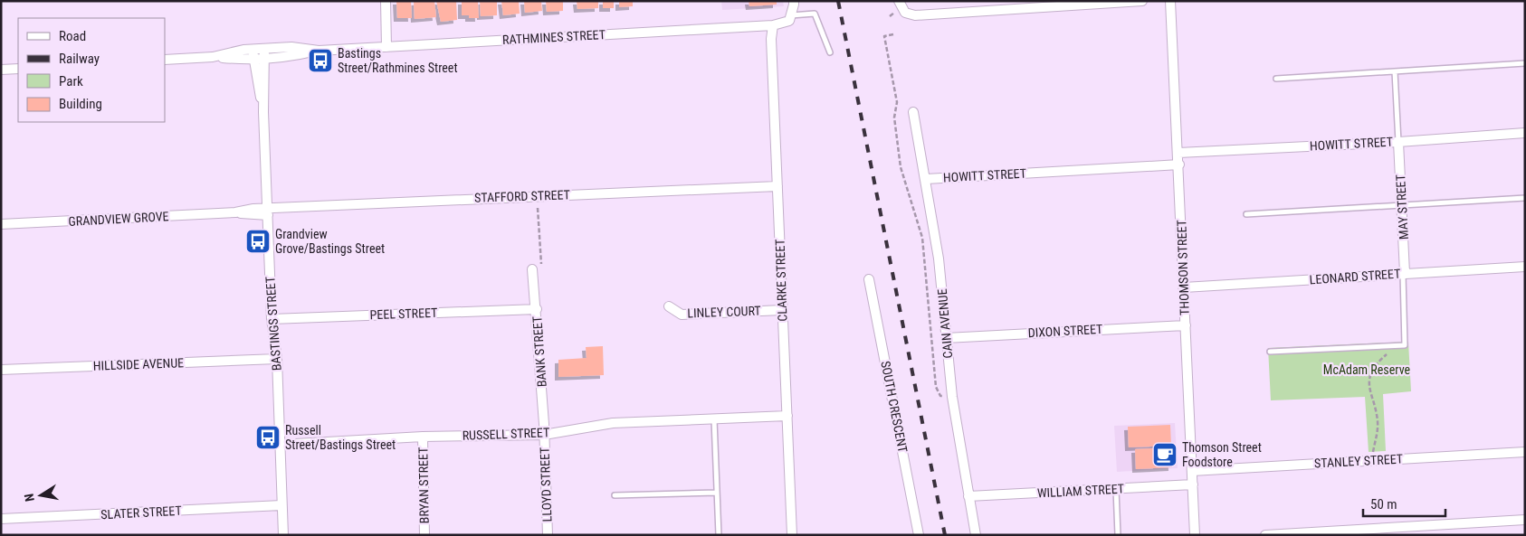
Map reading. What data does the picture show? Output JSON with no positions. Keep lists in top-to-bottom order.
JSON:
{
  "streets": {
    "street": [
      "RATHMINES STREET",
      "HOWITT STREET",
      "STAFFORD STREET",
      "MAY STREET",
      "GRANDVIEW GROVE",
      "THOMSON STREET",
      "LEONARD STREET",
      "CLARKE STREET",
      "LINLEY COURT",
      "PEEL STREET",
      "BASTINGS STREET",
      "CAIN AVENUE",
      "DIXON STREET",
      "BANK STREET",
      "HILLSIDE AVENUE",
      "SOUTH CRESCENT",
      "RUSSELL STREET",
      "STANLEY STREET",
      "LLOYD STREET",
      "BRYAN STREET",
      "WILLIAM STREET",
      "SLATER STREET"
    ]
  },
  "crossings": [
    ["RATHMINES STREET", "CLARKE STREET"],
    ["RATHMINES STREET", "BASTINGS STREET"],
    ["HOWITT STREET", "MAY STREET"],
    ["HOWITT STREET", "THOMSON STREET"],
    ["HOWITT STREET", "CAIN AVENUE"],
    ["STAFFORD STREET", "GRANDVIEW GROVE"],
    ["STAFFORD STREET", "CLARKE STREET"],
    ["STAFFORD STREET", "BASTINGS STREET"],
    ["MAY STREET", "LEONARD STREET"],
    ["GRANDVIEW GROVE", "BASTINGS STREET"],
    ["THOMSON STREET", "LEONARD STREET"],
    ["THOMSON STREET", "DIXON STREET"],
    ["THOMSON STREET", "STANLEY STREET"],
    ["THOMSON STREET", "WILLIAM STREET"],
    ["CLARKE STREET", "LINLEY COURT"],
    ["CLARKE STREET", "RUSSELL STREET"],
    ["PEEL STREET", "BASTINGS STREET"],
    ["PEEL STREET", "BANK STREET"],
    ["BASTINGS STREET", "HILLSIDE AVENUE"],
    ["BASTINGS STREET", "RUSSELL STREET"],
    ["BASTINGS STREET", "SLATER STREET"],
    ["CAIN AVENUE", "DIXON STREET"],
    ["CAIN AVENUE", "WILLIAM STREET"],
    ["BANK STREET", "RUSSELL STREET"],
    ["BANK STREET", "LLOYD STREET"],
    ["RUSSELL STREET", "LLOYD STREET"],
    ["RUSSELL STREET", "BRYAN STREET"]
  ],
  "parks": ["McAdam Reserve"],
  "places": {
    "bus stop": ["Bastings Street/Rathmines Street", "Grandview Grove/Bastings Street", "Russell Street/Bastings Street"],
    "cafe": ["Thomson Street Foodstore"]
  },
  "legend": [
    "Road",
    "Railway",
    "Park",
    "Building"
  ],
  "scale_bar": "50 m",
  "north": "left"
}
